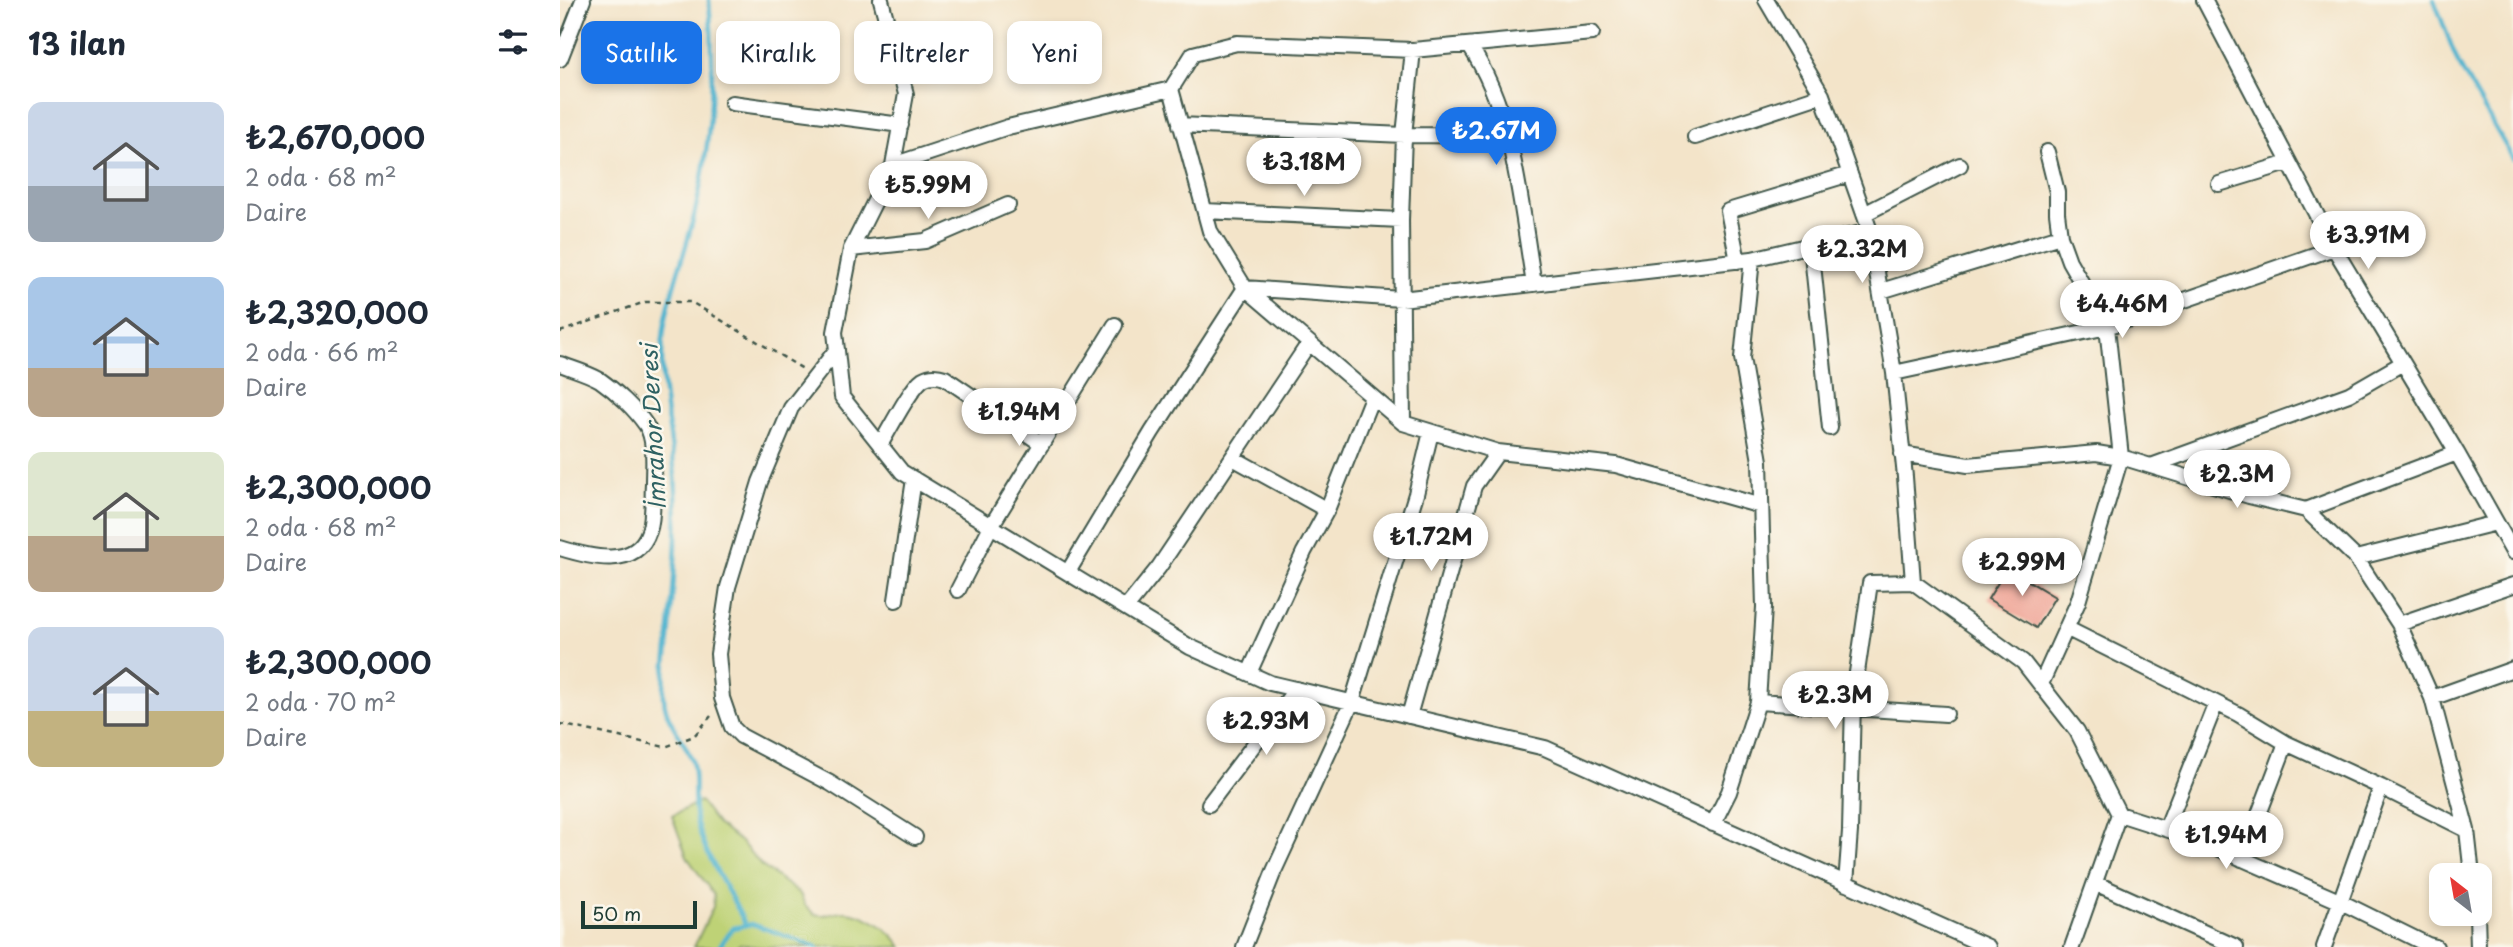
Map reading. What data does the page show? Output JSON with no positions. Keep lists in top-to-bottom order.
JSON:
{
  "water": ["İmrahor Deresi"],
  "scale_bar": "50 m",
  "north": "top left",
  "page": {
    "heading": "13 ilan",
    "chip": [
      "Satılık",
      "Kiralık",
      "Filtreler",
      "Yeni"
    ],
    "list": [
      {
        "name": "₺2,670,000",
        "note": "2 oda · 68 m² · Daire"
      },
      {
        "name": "₺2,320,000",
        "note": "2 oda · 66 m² · Daire"
      },
      {
        "name": "₺2,300,000",
        "note": "2 oda · 68 m² · Daire"
      },
      {
        "name": "₺2,300,000",
        "note": "2 oda · 70 m² · Daire"
      }
    ],
    "price": [
      "₺2.67M",
      "₺3.18M",
      "₺5.99M",
      "₺3.91M",
      "₺2.32M",
      "₺4.46M",
      "₺1.94M",
      "₺2.3M",
      "₺1.72M",
      "₺2.99M",
      "₺2.3M",
      "₺2.93M",
      "₺1.94M"
    ],
    "scale": "50 m"
  }
}
